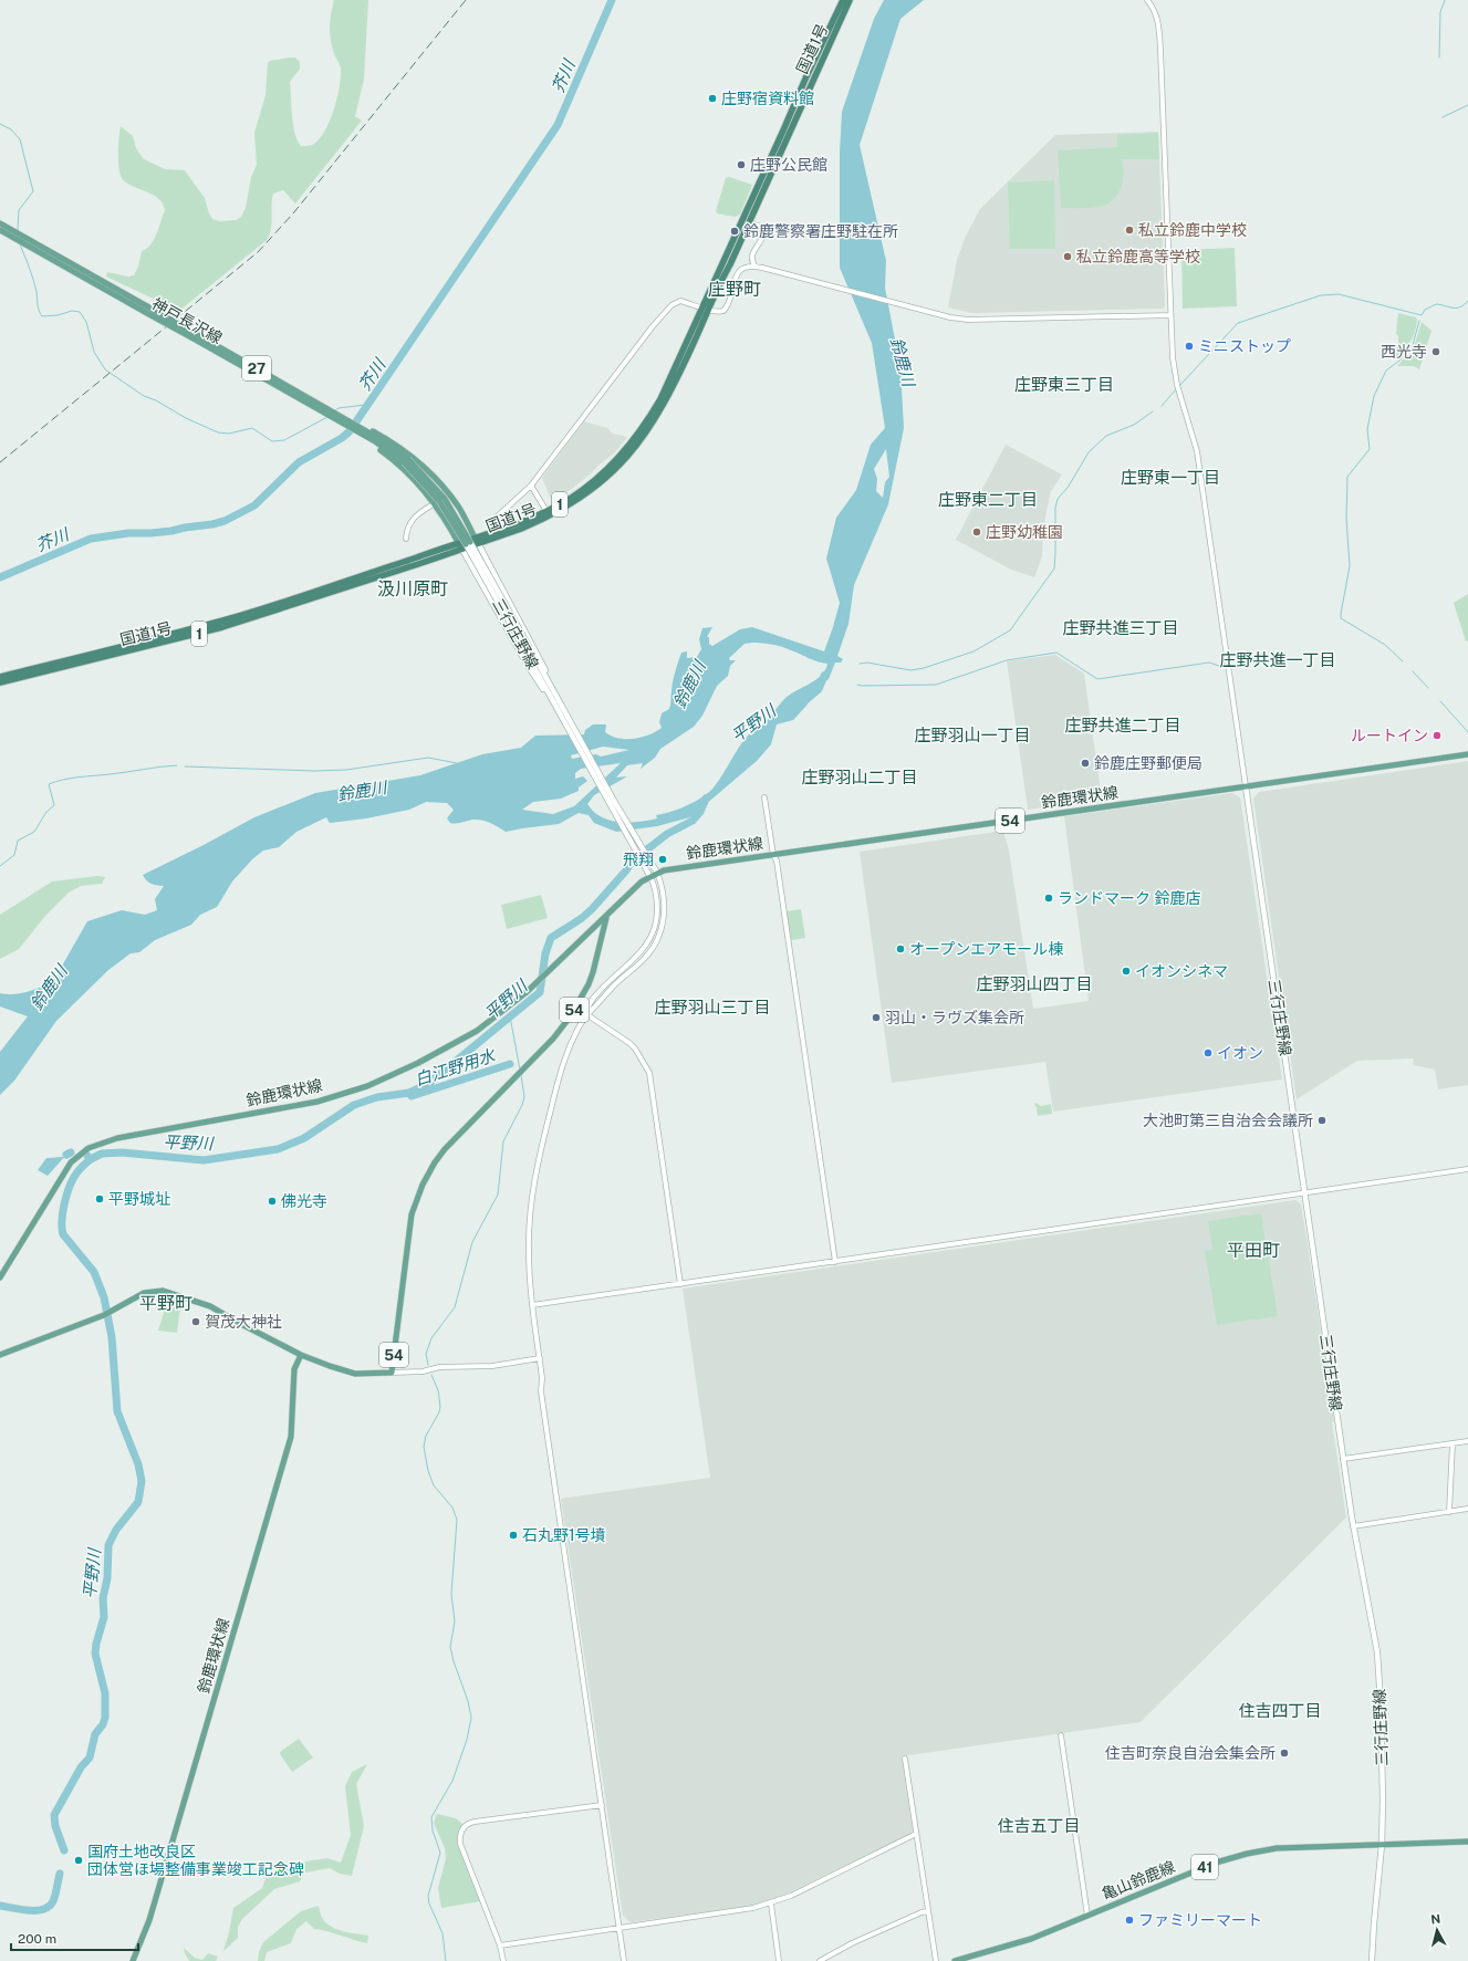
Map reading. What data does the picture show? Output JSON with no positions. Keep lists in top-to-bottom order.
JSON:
{
  "streets": {
    "highway": ["国道1号", "1"],
    "main road": [
      "神戸長沢線",
      "27",
      "三行庄野線",
      "鈴鹿環状線",
      "54",
      "41",
      "亀山鈴鹿線"
    ]
  },
  "crossings": [
    ["国道1号", "神戸長沢線"],
    ["国道1号", "三行庄野線"],
    ["神戸長沢線", "三行庄野線"],
    ["三行庄野線", "鈴鹿環状線"],
    ["三行庄野線", "亀山鈴鹿線"],
    ["鈴鹿環状線", "54"]
  ],
  "districts": [
    "庄野町",
    "庄野東三丁目",
    "庄野東一丁目",
    "庄野東二丁目",
    "汲川原町",
    "庄野共進三丁目",
    "庄野共進一丁目",
    "庄野共進二丁目",
    "庄野羽山一丁目",
    "庄野羽山二丁目",
    "庄野羽山四丁目",
    "庄野羽山三丁目",
    "平田町",
    "平野町",
    "住吉四丁目",
    "住吉五丁目"
  ],
  "water": [
    "芥川",
    "鈴鹿川",
    "平野川",
    "白江野用水"
  ],
  "places": [
    "庄野宿資料館",
    "庄野公民館",
    "私立鈴鹿中学校",
    "鈴鹿警察署庄野駐在所",
    "私立鈴鹿高等学校",
    "ミニストップ",
    "西光寺",
    "庄野幼稚園",
    "ルートイン",
    "鈴鹿庄野郵便局",
    "飛翔",
    "ランドマーク 鈴鹿店",
    "オープンエアモール棟",
    "イオンシネマ",
    "羽山・ラヴズ集会所",
    "イオン",
    "大池町第三自治会会議所",
    "平野城址",
    "佛光寺",
    "賀茂大神社",
    "石丸野1号墳",
    "住吉町奈良自治会集会所",
    "国府土地改良区 団体営ほ場整備事業竣工記念碑",
    "ファミリーマート"
  ],
  "scale_bar": "200 m",
  "north": "top"
}
